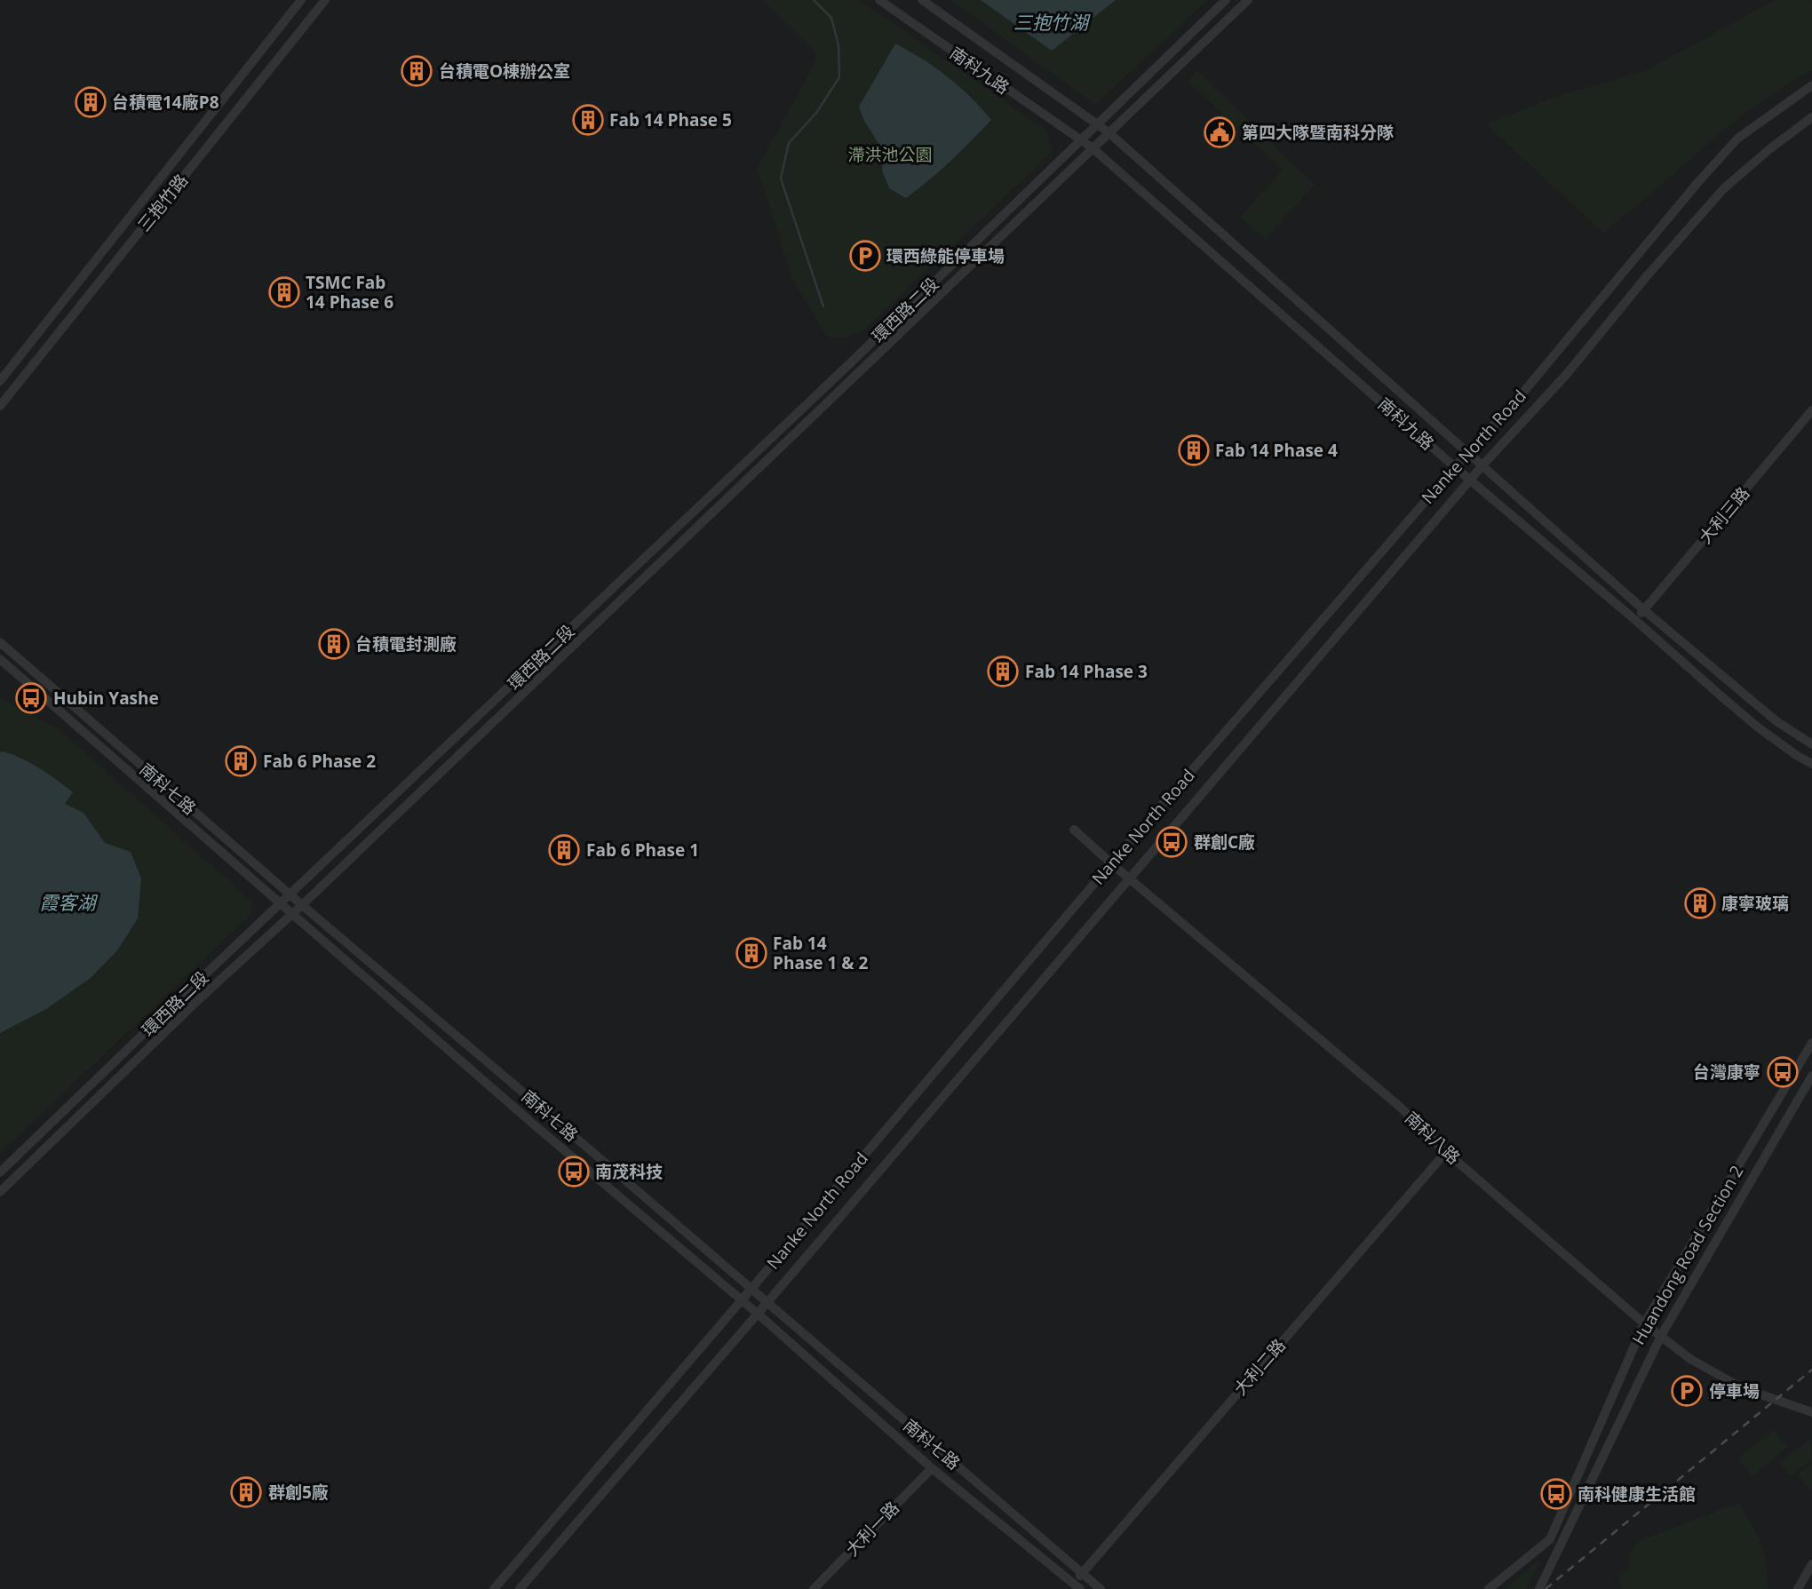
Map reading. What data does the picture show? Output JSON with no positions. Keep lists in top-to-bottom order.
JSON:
{
  "streets": {
    "street": [
      "南科九路",
      "三抱竹路",
      "環西路二段",
      "Nanke North Road",
      "大利三路",
      "南科七路",
      "南科八路",
      "Huandong Road Section 2",
      "大利二路",
      "大利一路"
    ]
  },
  "crossings": [
    ["南科九路", "環西路二段"],
    ["南科九路", "Nanke North Road"],
    ["南科九路", "大利三路"],
    ["環西路二段", "南科七路"],
    ["Nanke North Road", "南科七路"],
    ["Nanke North Road", "南科八路"],
    ["南科七路", "大利二路"],
    ["南科七路", "大利一路"],
    ["南科八路", "Huandong Road Section 2"],
    ["南科八路", "大利二路"]
  ],
  "water": ["三抱竹湖", "霞客湖"],
  "parks": ["滯洪池公園"],
  "places": {
    "building": [
      "台積電O棟辦公室",
      "台積電14廠P8",
      "Fab 14 Phase 5",
      "TSMC Fab 14 Phase 6",
      "Fab 14 Phase 4",
      "台積電封測廠",
      "Fab 14 Phase 3",
      "Fab 6 Phase 2",
      "Fab 6 Phase 1",
      "康寧玻璃",
      "Fab 14 Phase 1 & 2",
      "群創5廠"
    ],
    "public building": ["第四大隊暨南科分隊"],
    "parking": ["環西綠能停車場", "停車場"],
    "bus stop": [
      "Hubin Yashe",
      "群創C廠",
      "台灣康寧",
      "南茂科技",
      "南科健康生活館"
    ]
  }
}
